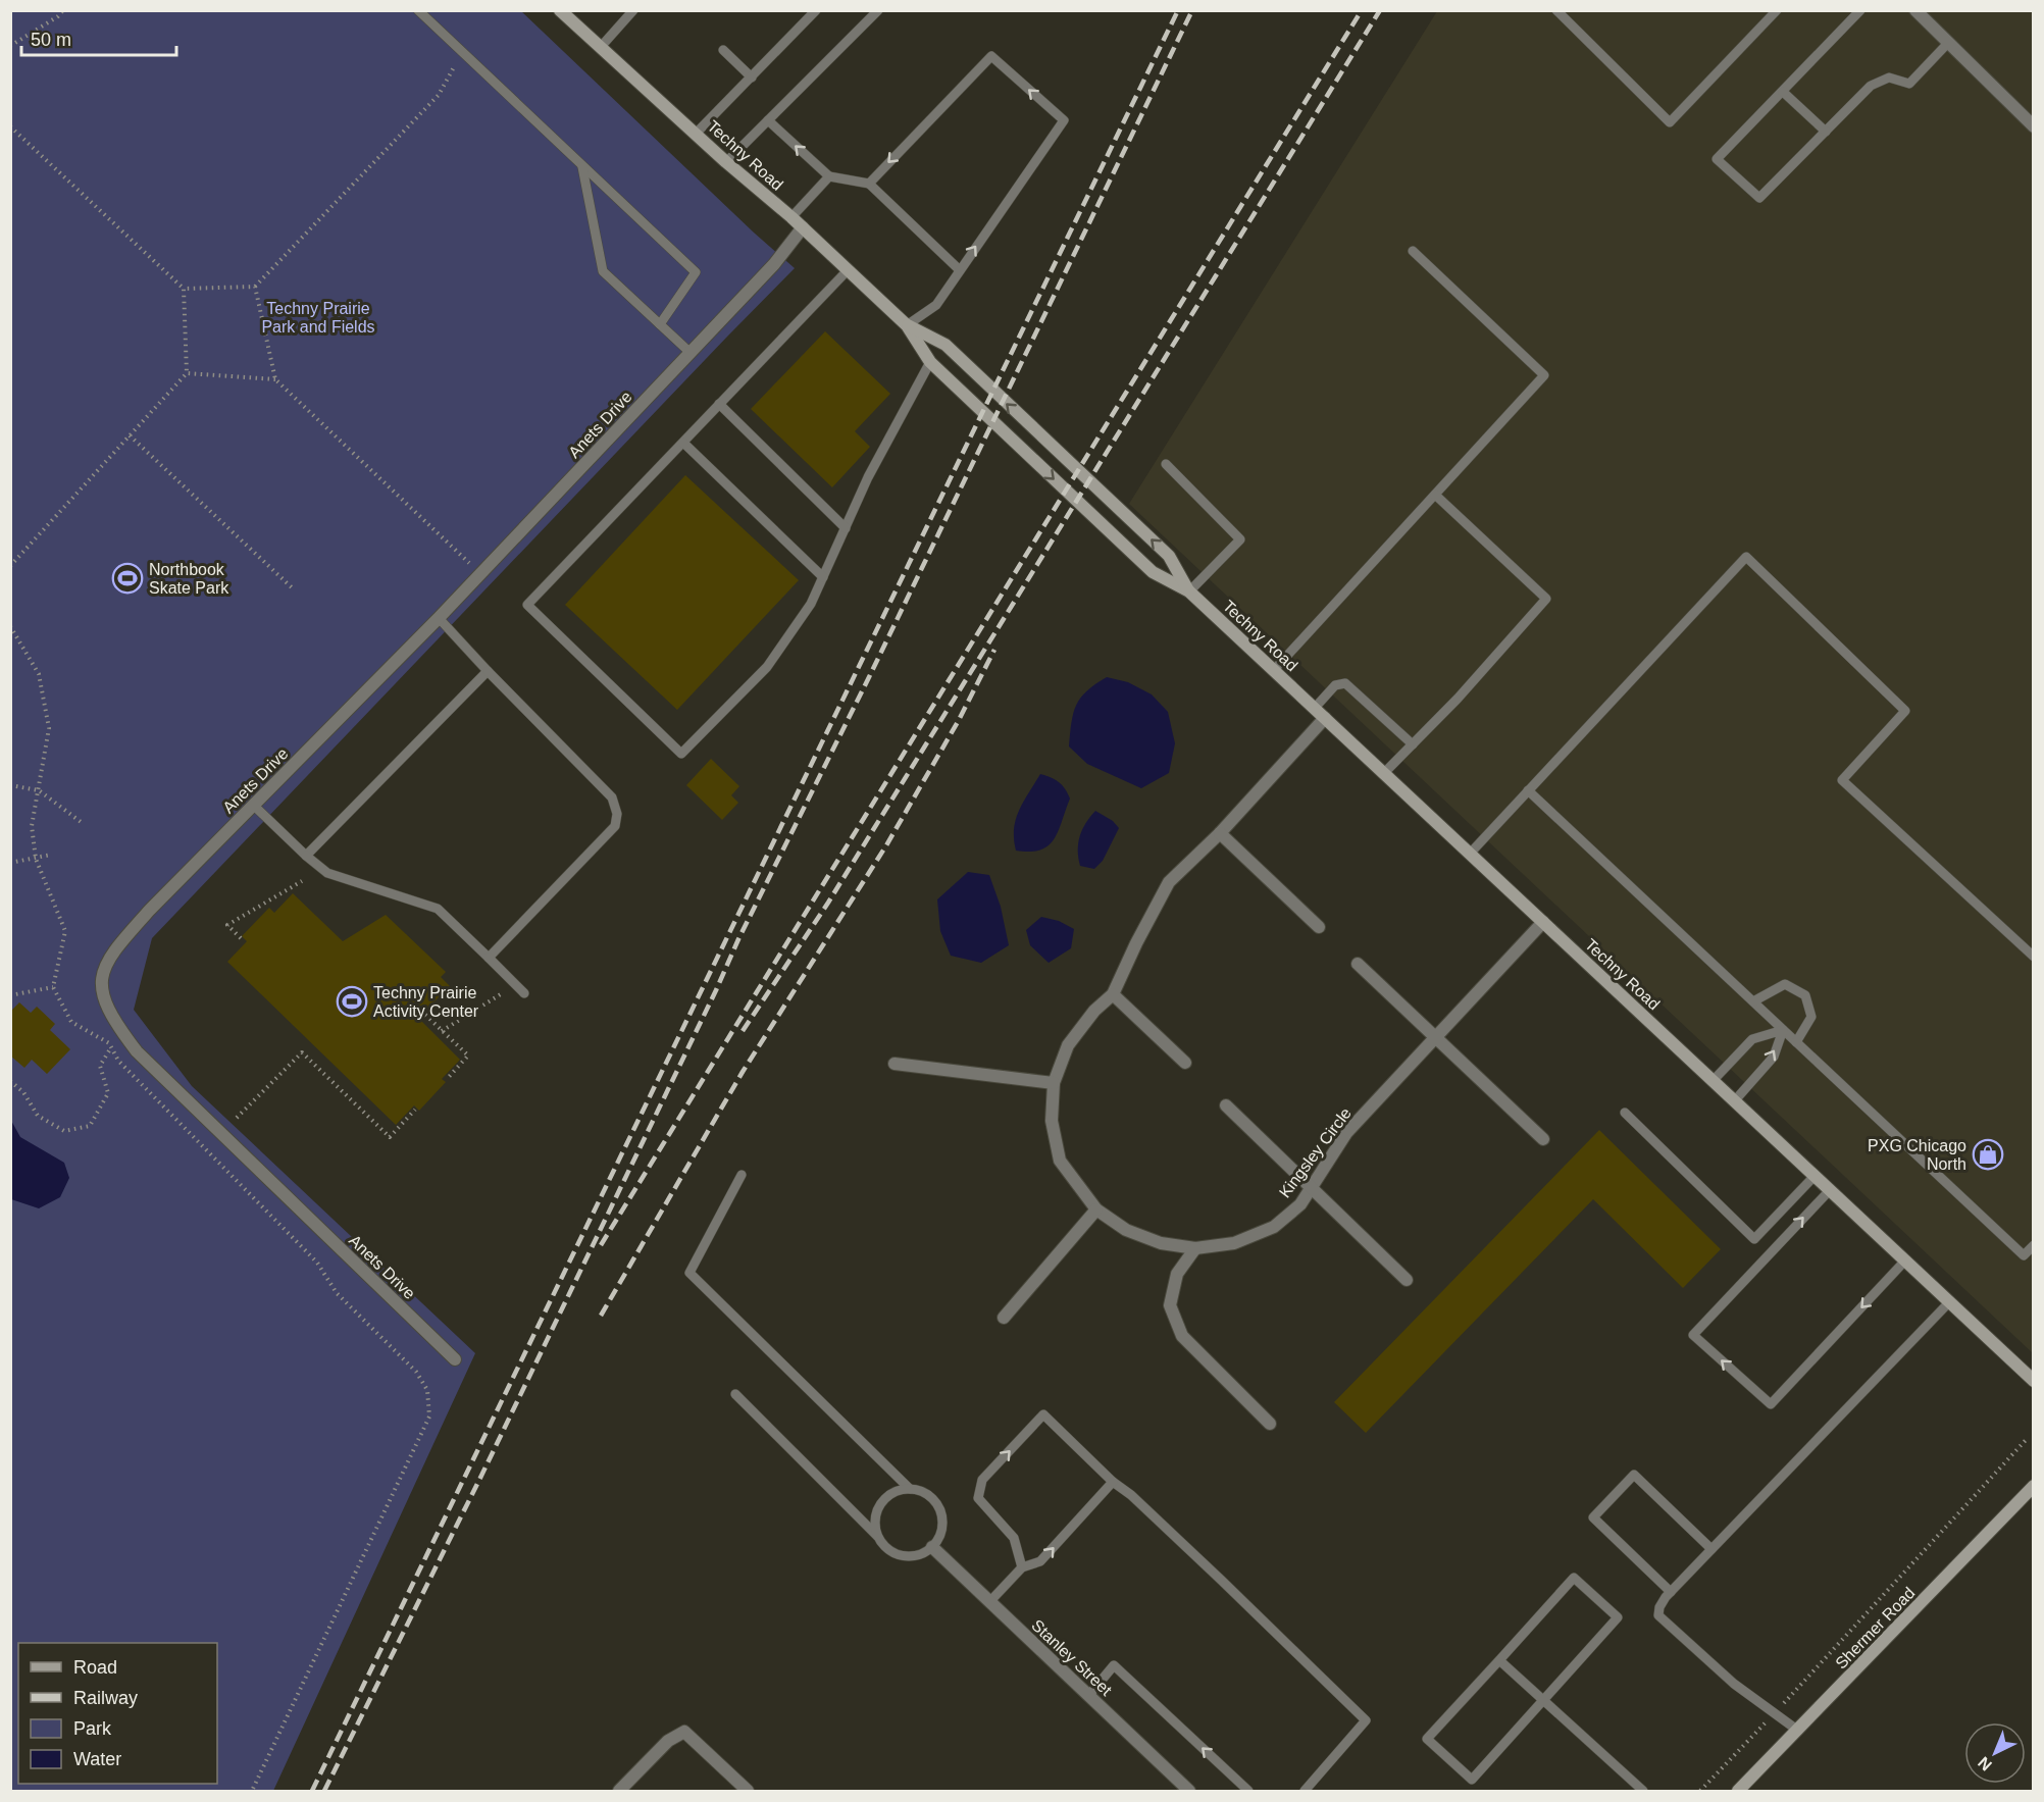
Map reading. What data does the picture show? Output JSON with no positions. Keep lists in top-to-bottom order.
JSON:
{
  "streets": {
    "main road": ["Techny Road", "Shermer Road"],
    "street": ["Anets Drive", "Kingsley Circle", "Stanley Street"]
  },
  "crossings": [
    ["Techny Road", "Anets Drive"],
    ["Techny Road", "Kingsley Circle"]
  ],
  "parks": ["Techny Prairie Park and Fields"],
  "places": {
    "sports": ["Northbook Skate Park", "Techny Prairie Activity Center"],
    "shop": ["PXG Chicago North"]
  },
  "legend": [
    "Road",
    "Railway",
    "Park",
    "Water"
  ],
  "scale_bar": "50 m",
  "north": "bottom left"
}
